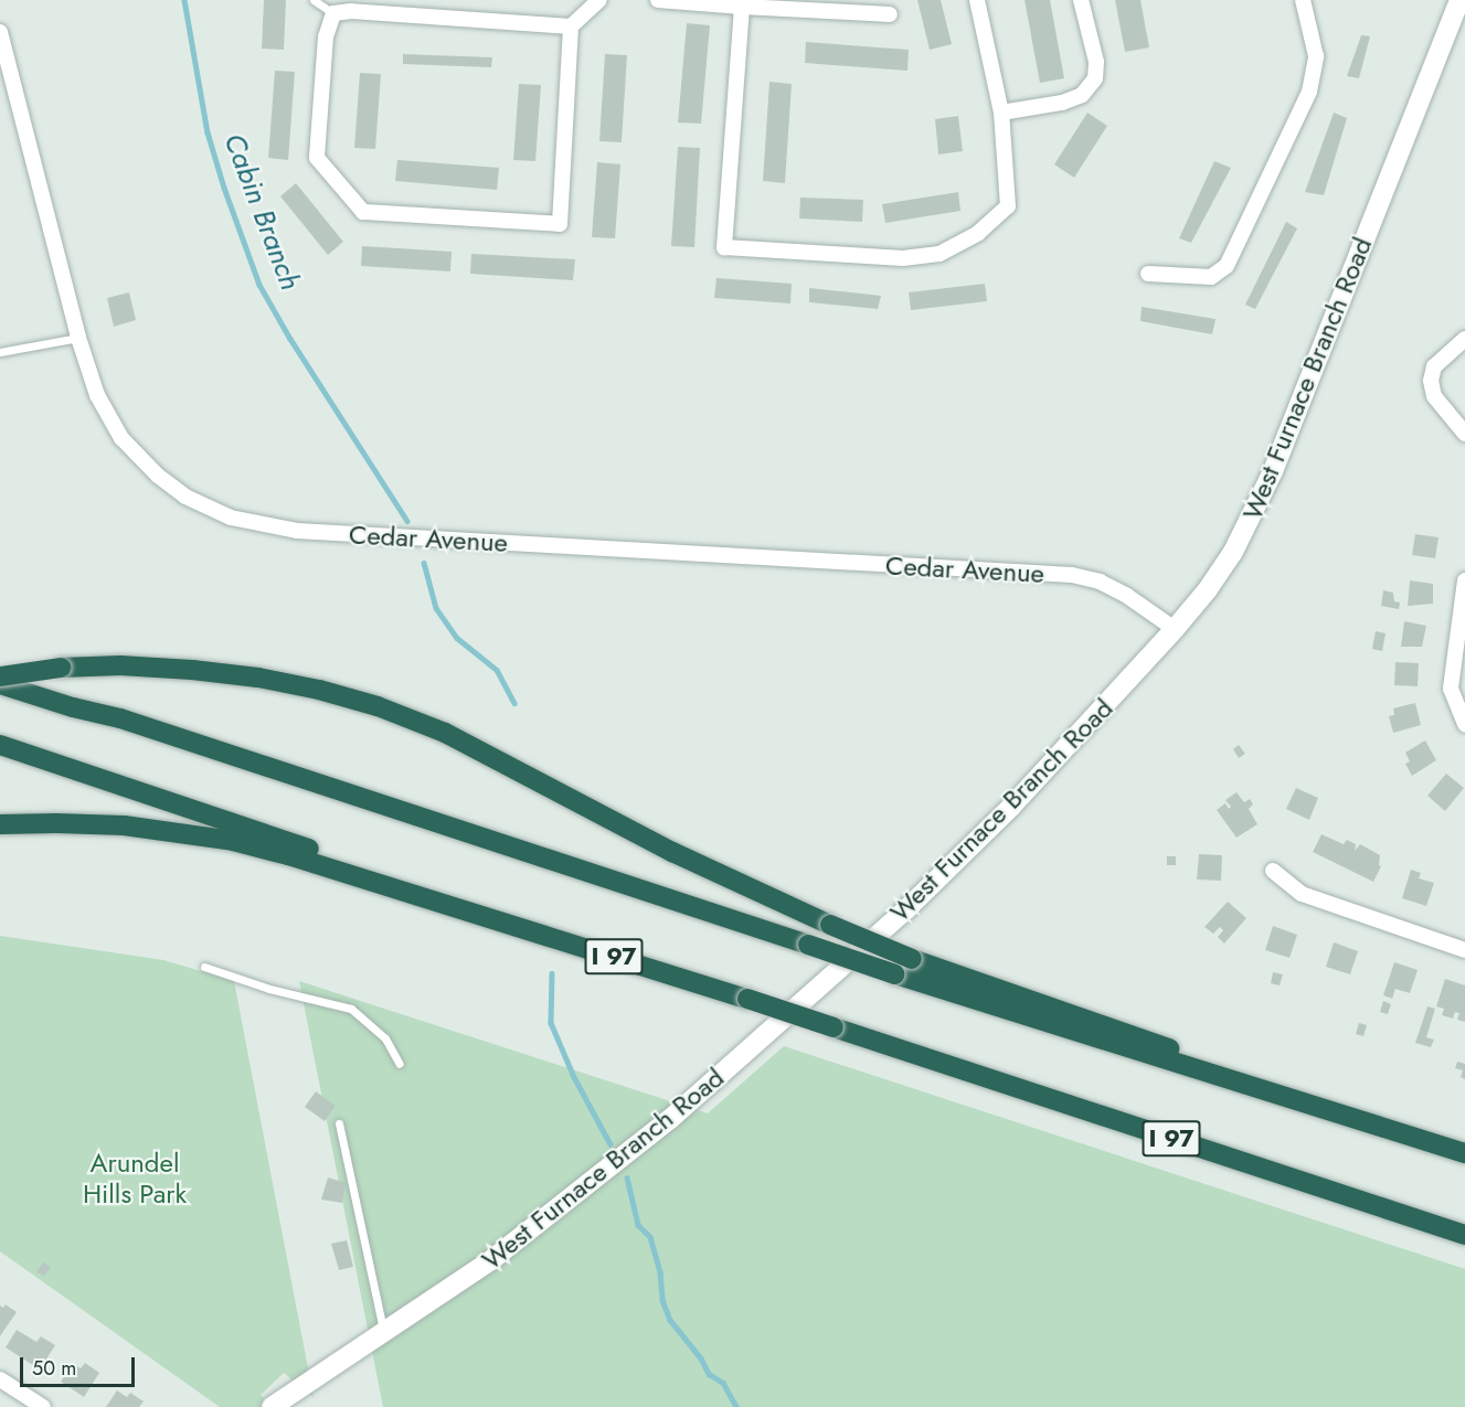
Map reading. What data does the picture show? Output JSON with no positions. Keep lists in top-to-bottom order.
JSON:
{
  "streets": {
    "highway": ["I 97"],
    "main road": ["West Furnace Branch Road"],
    "street": ["Cedar Avenue"]
  },
  "crossings": [
    ["West Furnace Branch Road", "Cedar Avenue"]
  ],
  "water": ["Cabin Branch"],
  "parks": ["Arundel Hills Park"],
  "scale_bar": "50 m"
}
